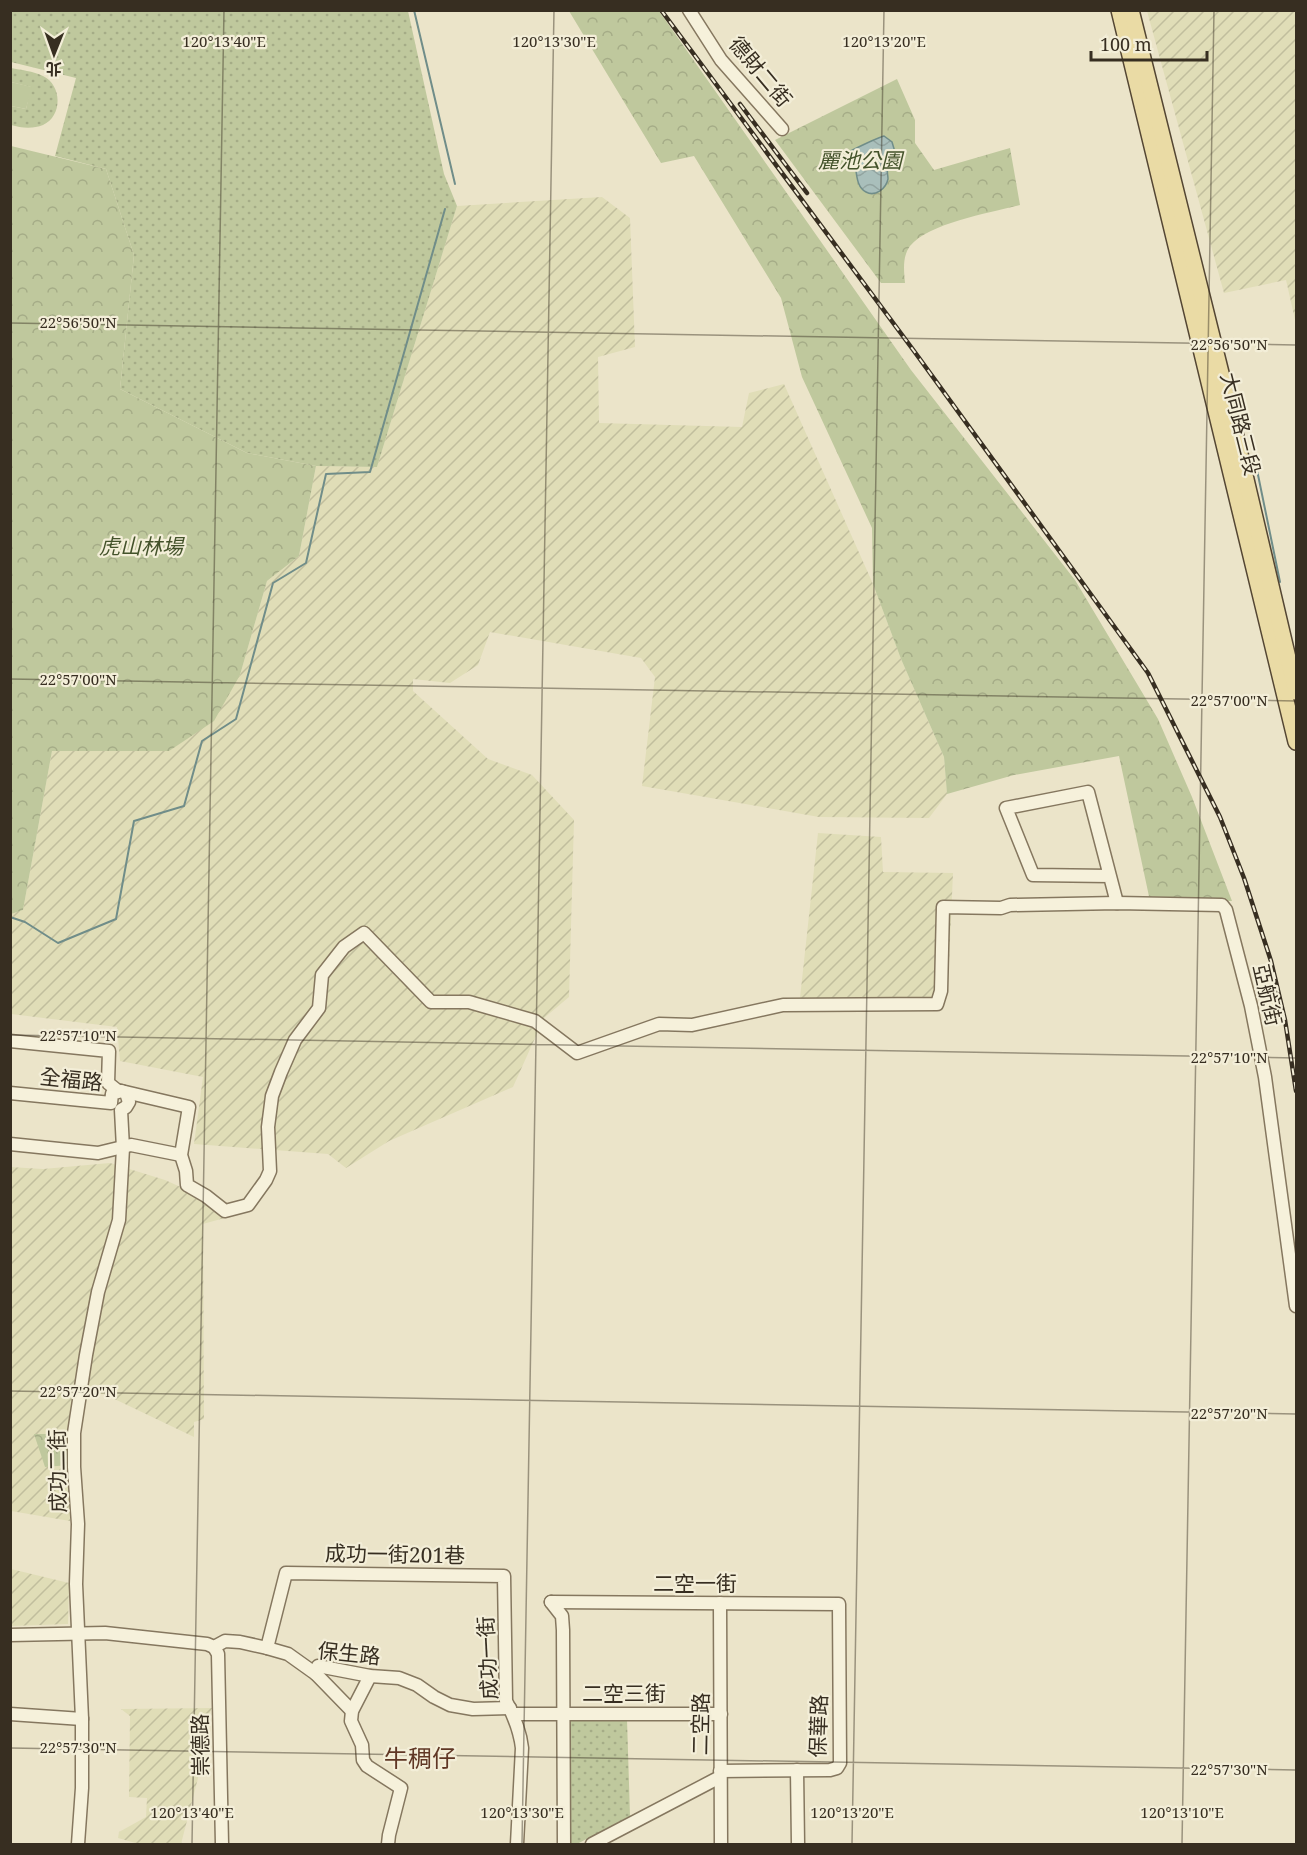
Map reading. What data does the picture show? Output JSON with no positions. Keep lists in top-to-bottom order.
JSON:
{
  "streets": {
    "main road": ["大同路三段"],
    "street": [
      "德財二街",
      "亞航街",
      "全福路",
      "成功二街",
      "成功一街201巷",
      "二空一街",
      "保生路",
      "成功一街",
      "二空三街",
      "二空路",
      "保華路",
      "崇德路"
    ]
  },
  "crossings": [
    ["亞航街", "全福路"],
    ["全福路", "成功二街"],
    ["成功二街", "保生路"],
    ["成功一街201巷", "保生路"],
    ["成功一街201巷", "成功一街"],
    ["二空一街", "保生路"],
    ["二空一街", "二空三街"],
    ["二空一街", "二空路"],
    ["二空一街", "保華路"],
    ["保生路", "成功一街"],
    ["保生路", "二空三街"],
    ["保生路", "崇德路"],
    ["二空三街", "二空路"],
    ["二空路", "保華路"]
  ],
  "districts": ["牛稠仔"],
  "parks": ["麗池公園", "虎山林場"],
  "scale_bar": "100 m",
  "north": "bottom",
  "coordinates": [
    "120°13'40\"E",
    "120°13'30\"E",
    "120°13'20\"E",
    "22°56'50\"N",
    "22°57'00\"N",
    "22°57'10\"N",
    "22°57'20\"N",
    "22°57'30\"N",
    "120°13'10\"E"
  ]
}
